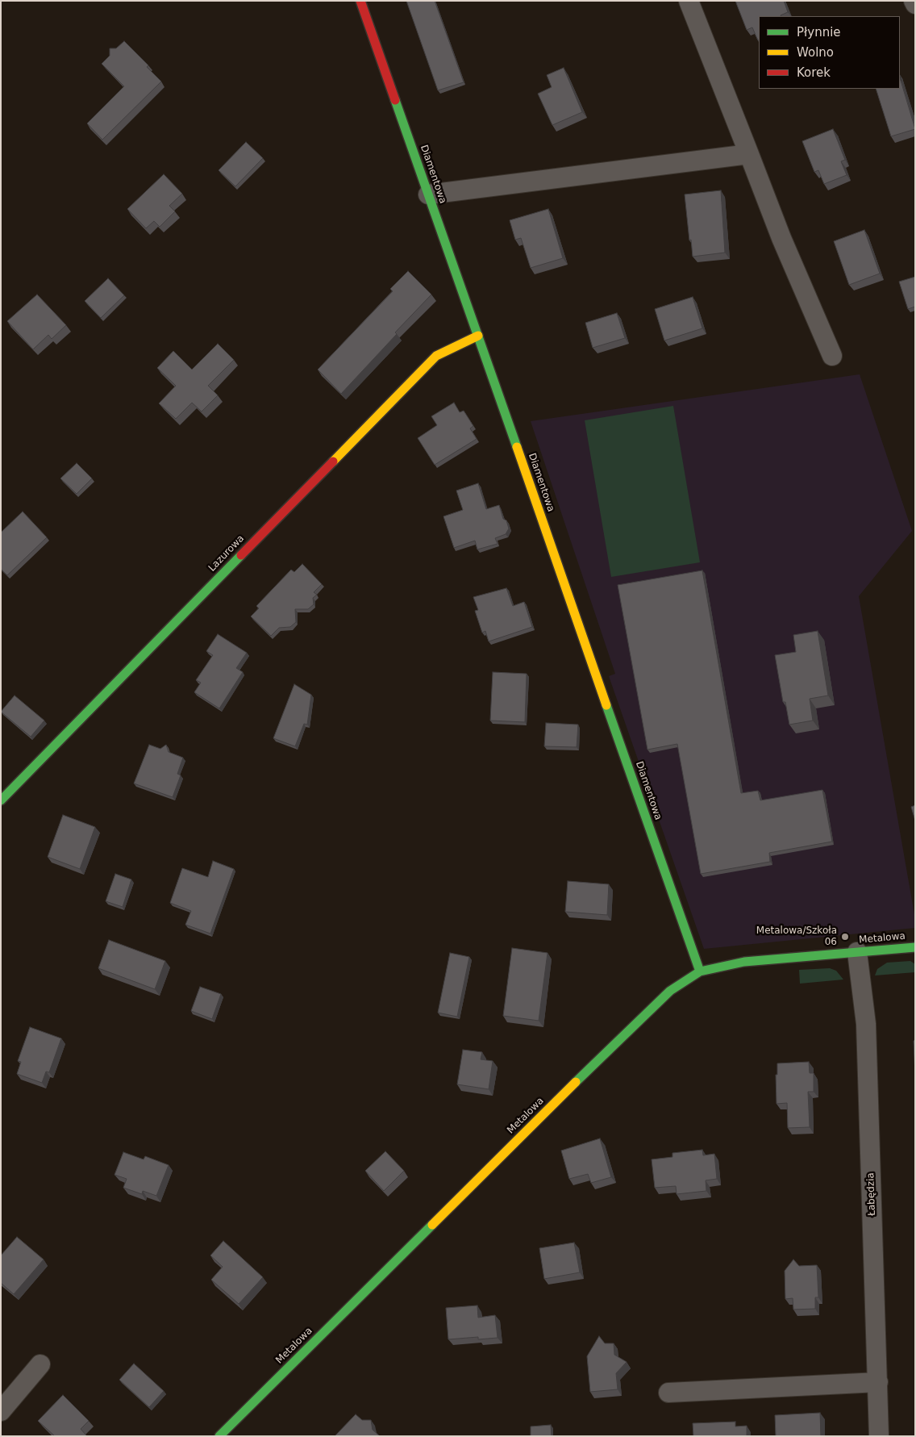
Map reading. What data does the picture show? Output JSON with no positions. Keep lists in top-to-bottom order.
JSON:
{
  "streets": {
    "street": [
      "Diamentowa",
      "Lazurowa",
      "Metalowa",
      "Łabędzia"
    ]
  },
  "crossings": [
    ["Diamentowa", "Lazurowa"],
    ["Diamentowa", "Metalowa"],
    ["Metalowa", "Łabędzia"]
  ],
  "places": ["Metalowa/Szkoła 06"],
  "legend": ["Płynnie", "Wolno", "Korek"]
}
